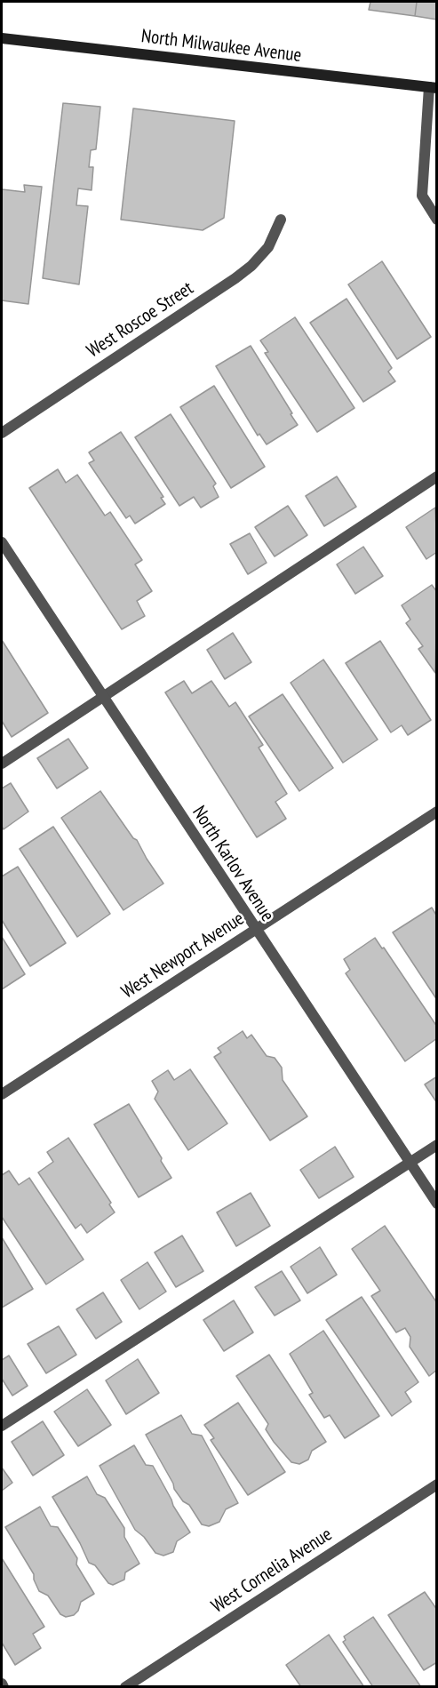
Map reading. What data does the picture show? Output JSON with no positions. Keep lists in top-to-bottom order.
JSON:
{
  "streets": {
    "main road": ["North Milwaukee Avenue"],
    "street": [
      "West Roscoe Street",
      "North Karlov Avenue",
      "West Newport Avenue",
      "West Cornelia Avenue"
    ]
  },
  "crossings": [
    ["North Karlov Avenue", "West Newport Avenue"]
  ]
}
